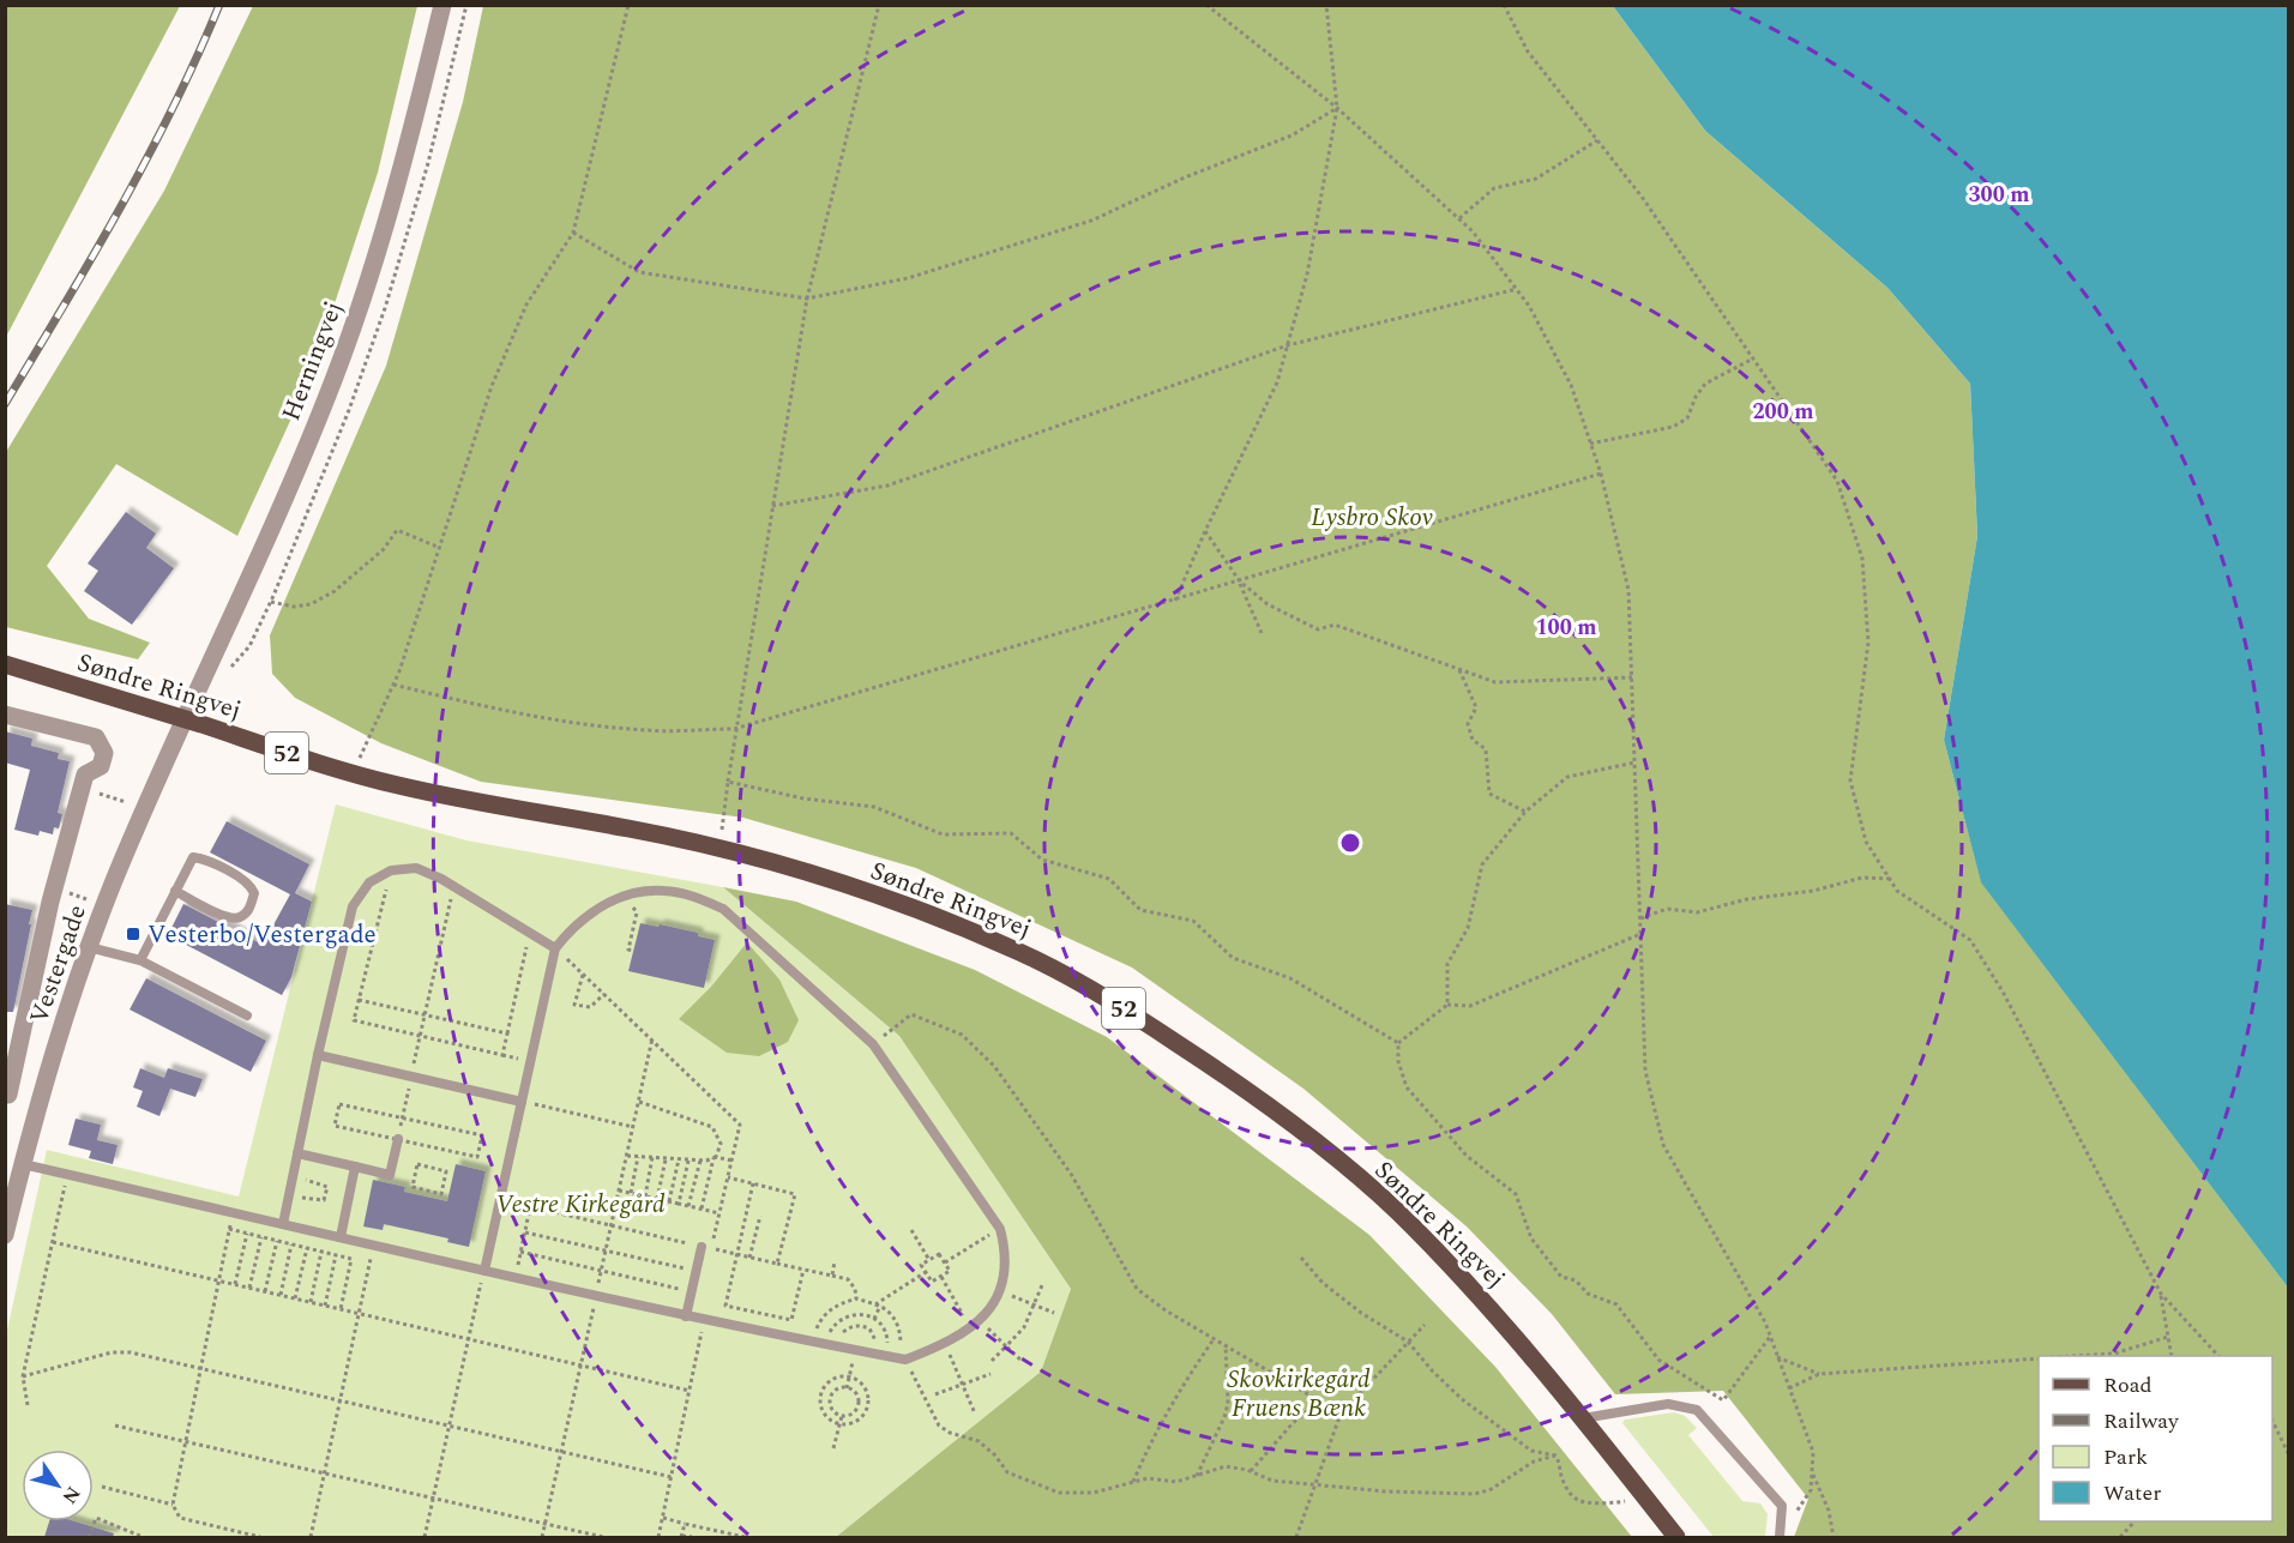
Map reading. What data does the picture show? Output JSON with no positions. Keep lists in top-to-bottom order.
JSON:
{
  "streets": {
    "main road": ["Søndre Ringvej", "52"],
    "street": ["Herningvej", "Vestergade"]
  },
  "crossings": [
    ["Herningvej", "Søndre Ringvej"],
    ["Herningvej", "Vestergade"],
    ["Søndre Ringvej", "Vestergade"]
  ],
  "parks": ["Lysbro Skov", "Vestre Kirkegård", "Skovkirkegård Fruens Bænk"],
  "places": {
    "transit": ["Vesterbo/Vestergade"]
  },
  "legend": [
    "Road",
    "Railway",
    "Park",
    "Water"
  ],
  "north": "bottom right",
  "rings": ["300 m", "200 m", "100 m"]
}
